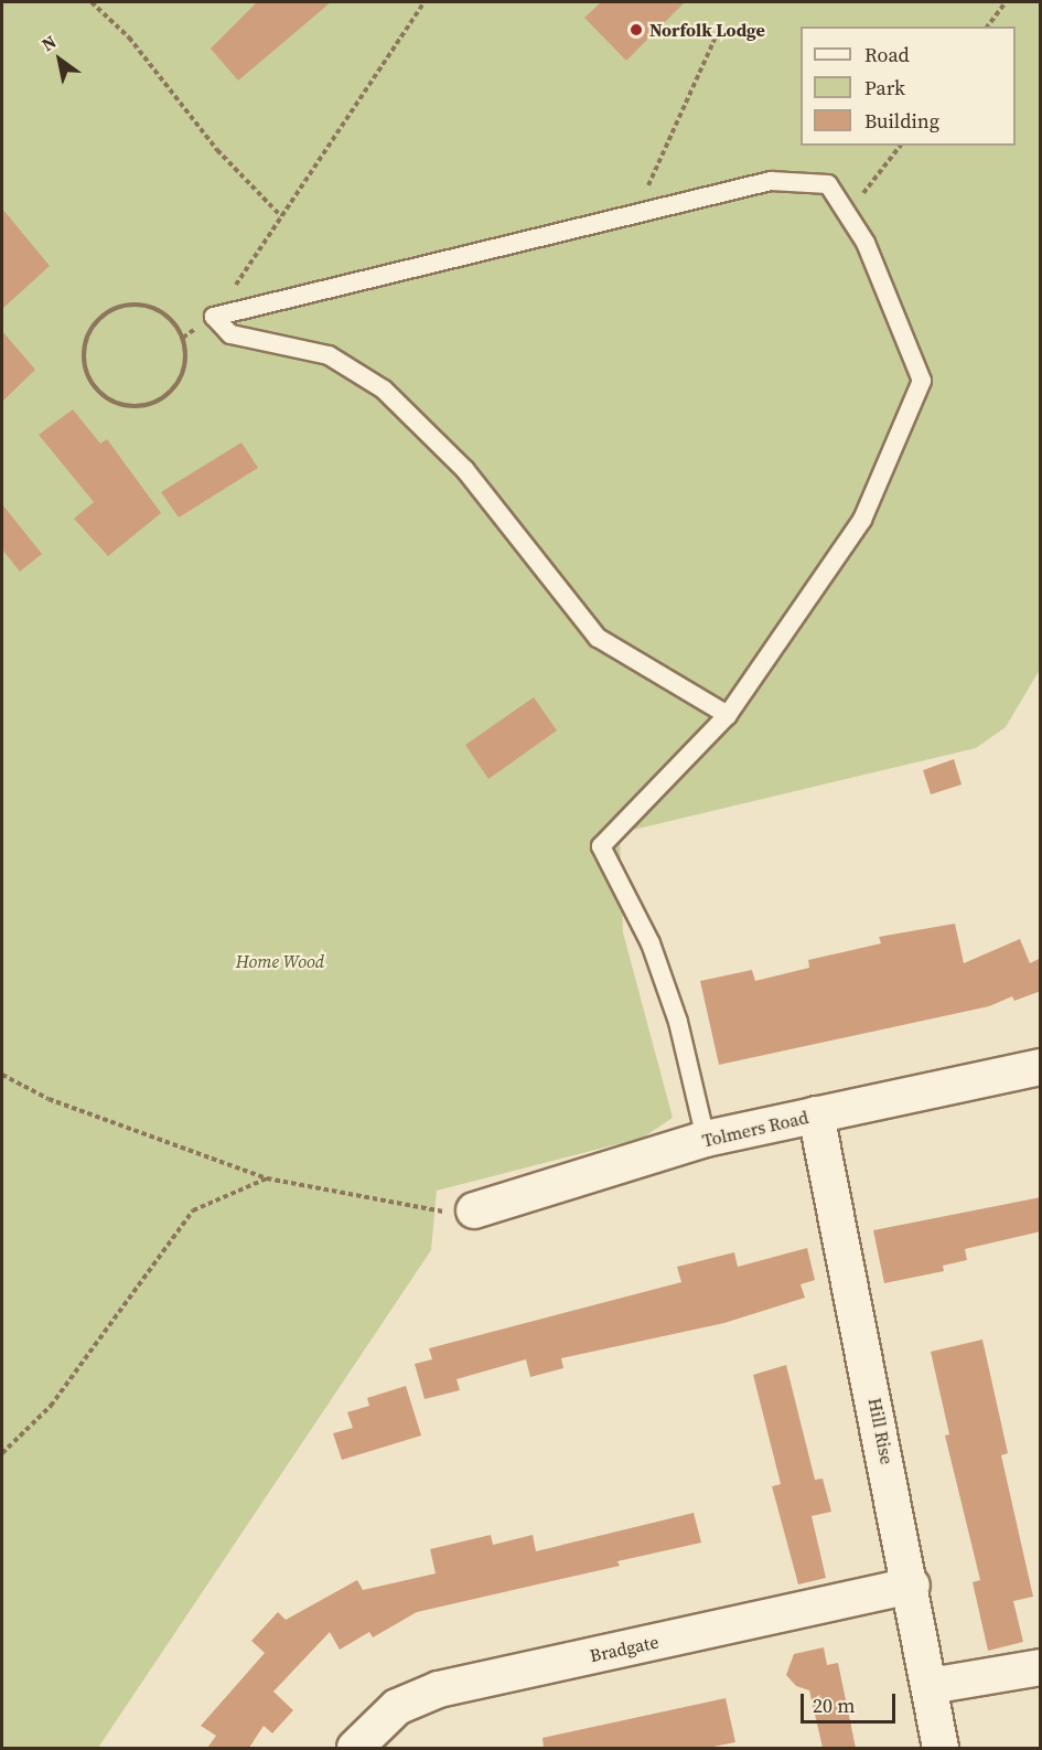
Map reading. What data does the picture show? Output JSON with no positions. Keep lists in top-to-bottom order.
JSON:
{
  "streets": {
    "street": ["Tolmers Road", "Hill Rise", "Bradgate"]
  },
  "crossings": [
    ["Tolmers Road", "Hill Rise"],
    ["Hill Rise", "Bradgate"]
  ],
  "parks": ["Home Wood"],
  "places": ["Norfolk Lodge"],
  "legend": ["Road", "Park", "Building"],
  "scale_bar": "20 m",
  "north": "top left"
}
